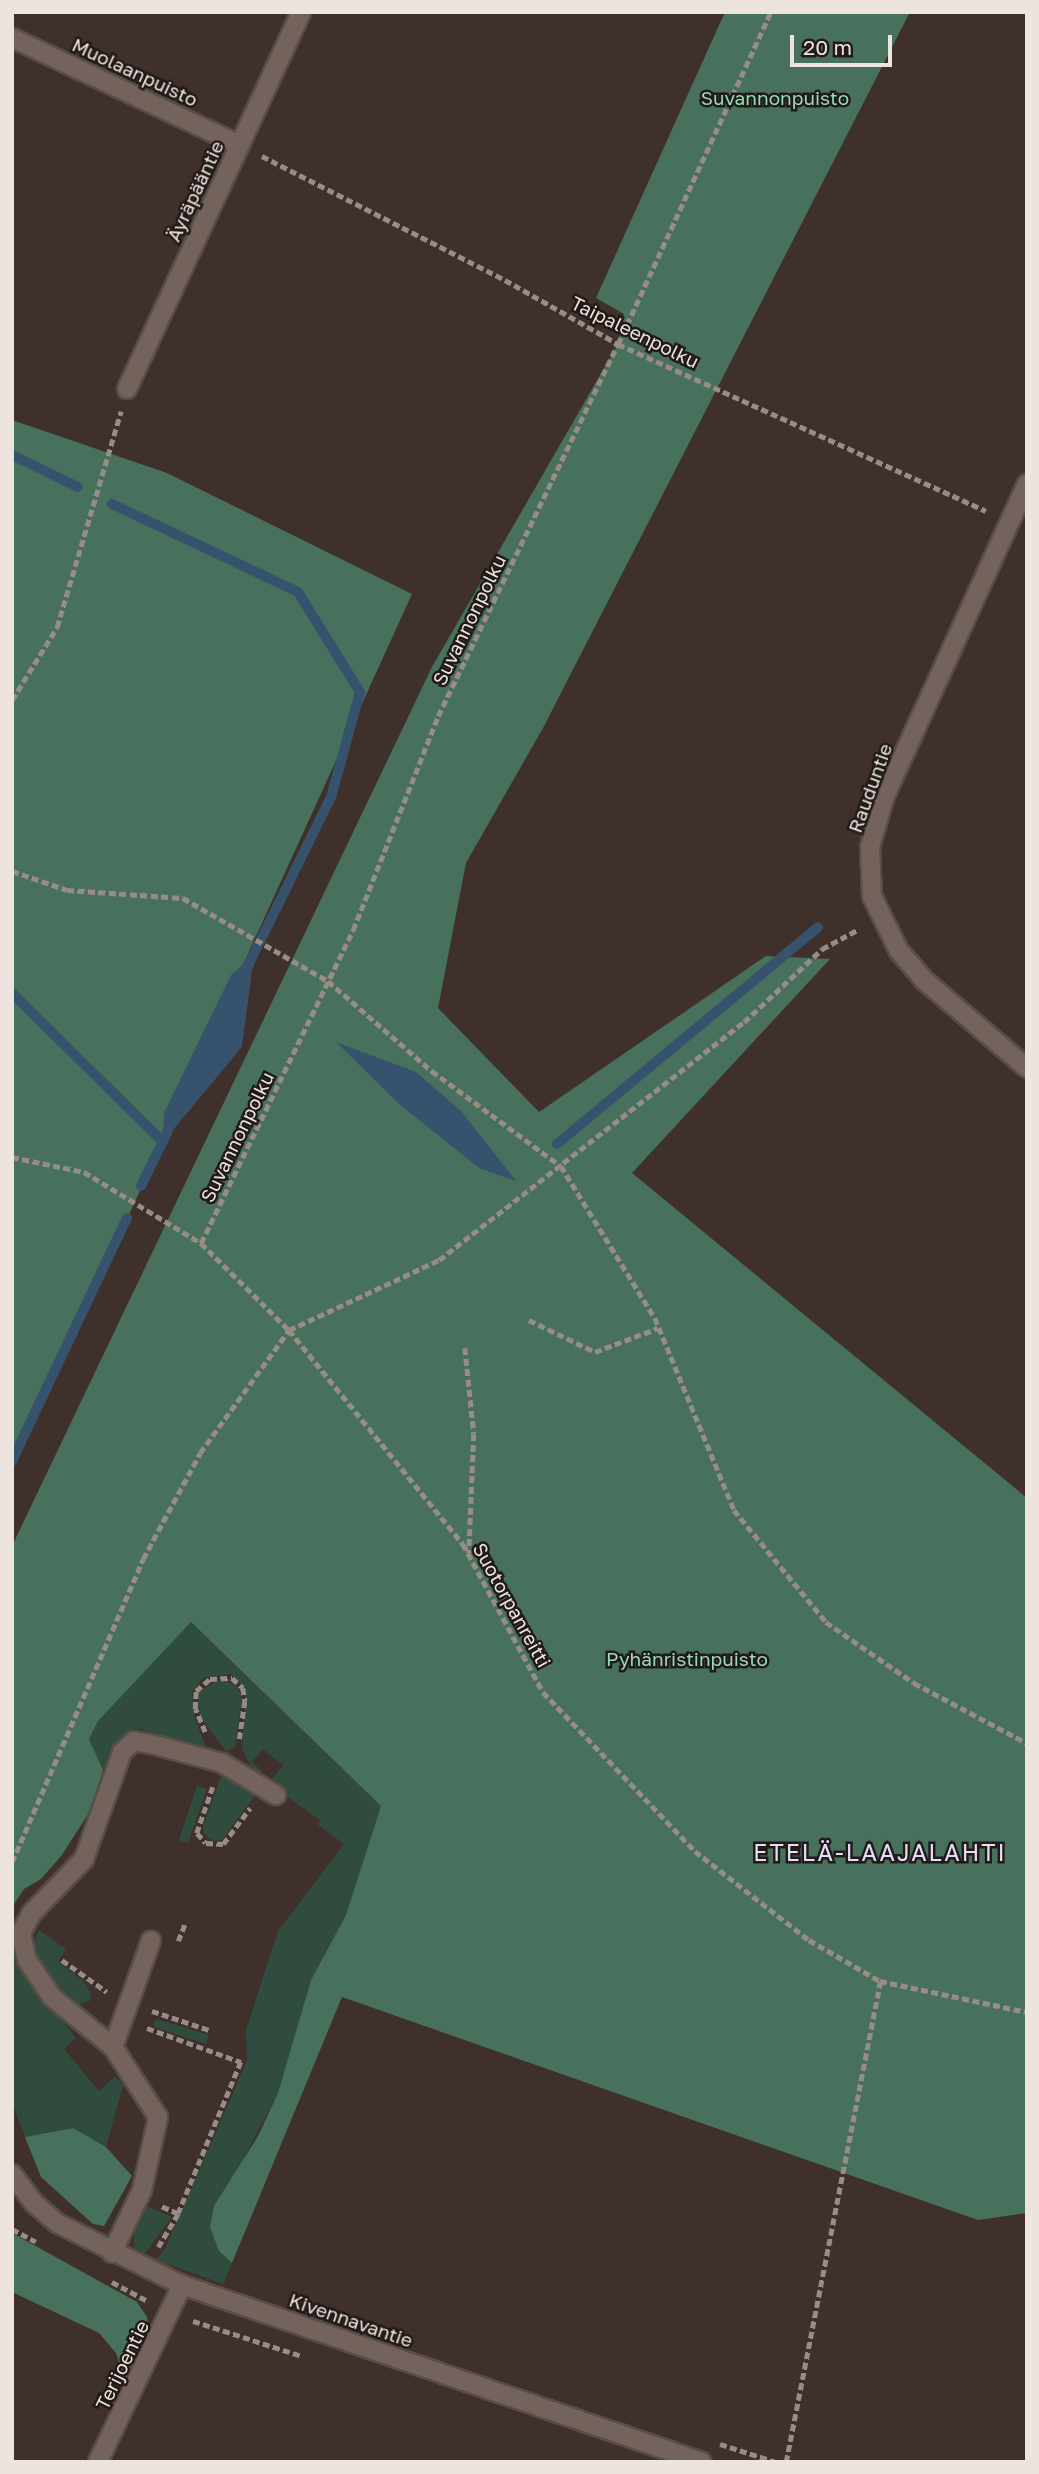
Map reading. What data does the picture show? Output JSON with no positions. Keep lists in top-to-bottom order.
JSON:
{
  "streets": {
    "street": [
      "Muolaanpuisto",
      "Äyräpääntie",
      "Rauduntie",
      "Kivennavantie",
      "Terijoentie"
    ],
    "path": ["Taipaleenpolku", "Suvannonpolku", "Suotorpanreitti"]
  },
  "crossings": [
    ["Muolaanpuisto", "Äyräpääntie"],
    ["Muolaanpuisto", "Taipaleenpolku"],
    ["Äyräpääntie", "Taipaleenpolku"],
    ["Taipaleenpolku", "Suvannonpolku"],
    ["Taipaleenpolku", "Rauduntie"],
    ["Suvannonpolku", "Suotorpanreitti"],
    ["Kivennavantie", "Terijoentie"]
  ],
  "districts": ["ETELÄ-LAAJALAHTI"],
  "parks": ["Suvannonpuisto", "Pyhänristinpuisto"],
  "scale_bar": "20 m"
}
